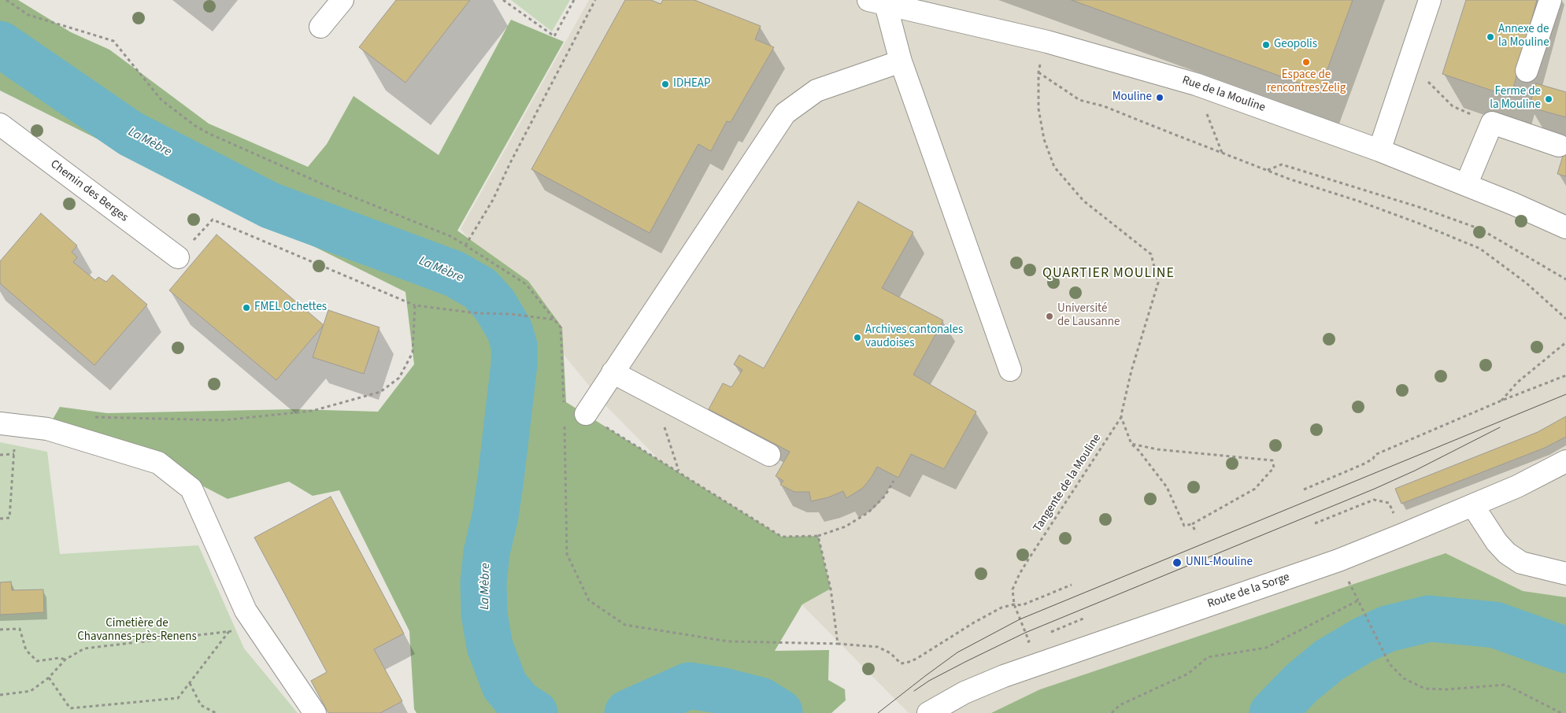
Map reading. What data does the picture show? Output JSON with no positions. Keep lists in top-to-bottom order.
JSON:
{
  "streets": {
    "street": ["Rue de la Mouline", "Chemin des Berges", "Route de la Sorge"],
    "path": ["Tangente de la Mouline"]
  },
  "districts": ["QUARTIER MOULINE"],
  "water": ["La Mèbre"],
  "parks": ["Cimetière de Chavannes-près-Renens"],
  "places": [
    "Annexe de la Mouline",
    "Geopolis",
    "Espace de rencontres Zelig",
    "IDHEAP",
    "Mouline",
    "Ferme de la Mouline",
    "FMEL Ochettes",
    "Université de Lausanne",
    "Archives cantonales vaudoises",
    "UNIL-Mouline"
  ]
}
